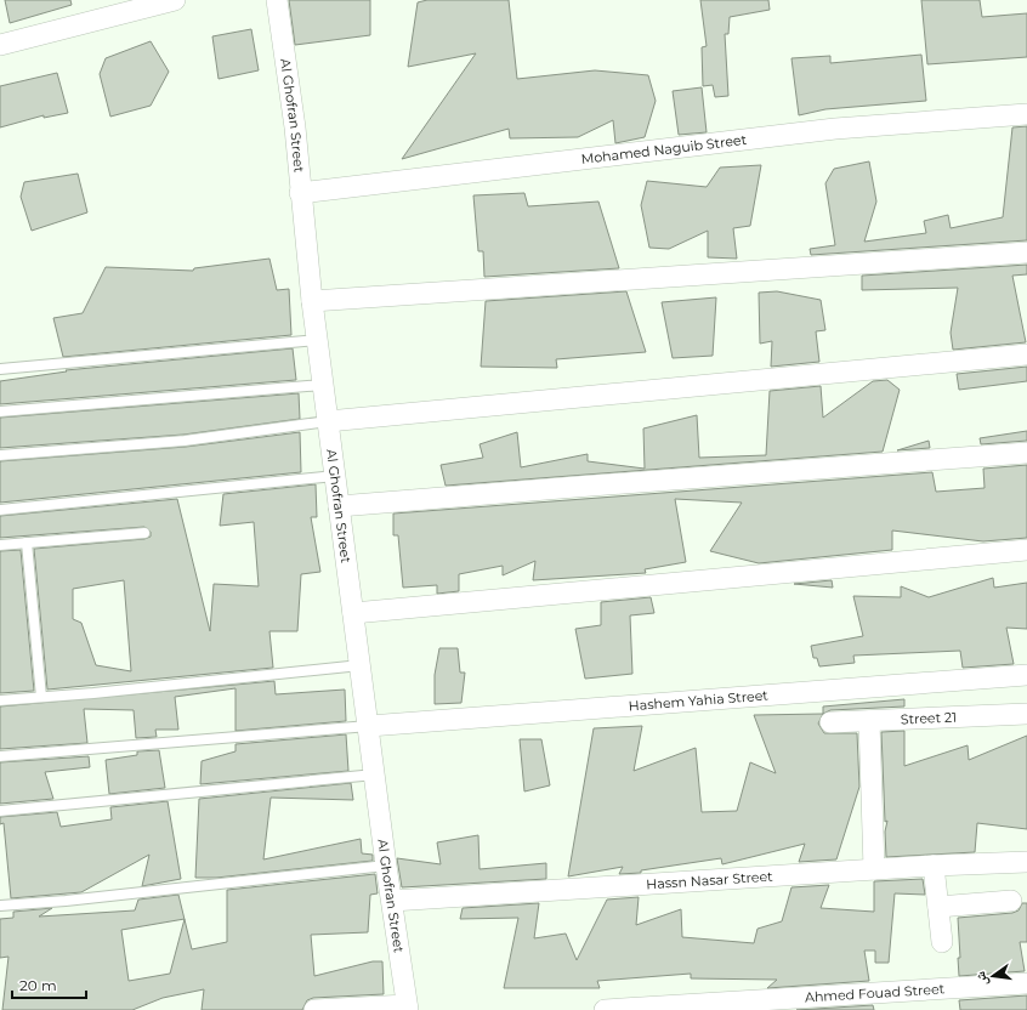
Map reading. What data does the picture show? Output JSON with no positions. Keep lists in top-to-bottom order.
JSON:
{
  "streets": {
    "street": [
      "Al Ghofran Street",
      "Mohamed Naguib Street",
      "Hashem Yahia Street",
      "Street 21",
      "Hassn Nasar Street",
      "Ahmed Fouad Street"
    ]
  },
  "crossings": [
    ["Al Ghofran Street", "Mohamed Naguib Street"],
    ["Al Ghofran Street", "Hashem Yahia Street"],
    ["Al Ghofran Street", "Hassn Nasar Street"]
  ],
  "scale_bar": "20 m",
  "north": "left"
}
